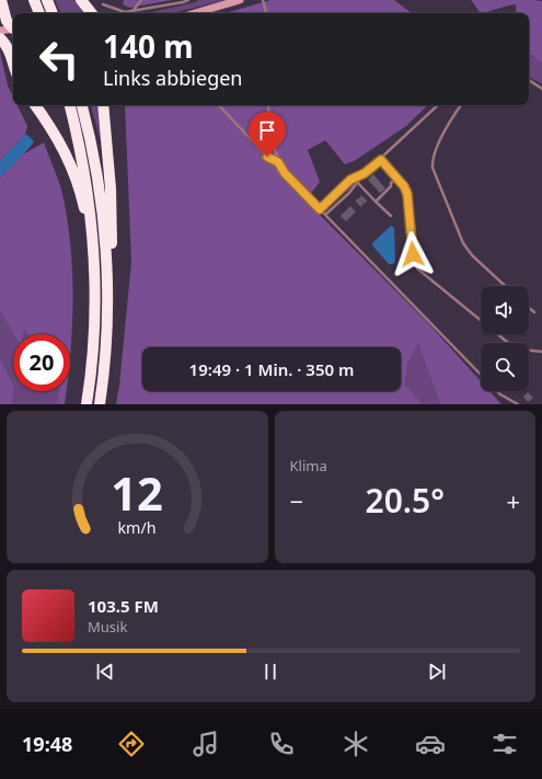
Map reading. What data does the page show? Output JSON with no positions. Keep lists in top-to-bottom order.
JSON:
{
  "page": {
    "turn": ["140 m", "Links abbiegen"],
    "limit": "20",
    "trip": "19:49 · 1 Min. · 350 m",
    "tile": "Klima",
    "heat": ["−", "20.5°", "+"],
    "song": ["103.5 FM", "Musik"],
    "tabs": "19:48",
    "gauge": ["12", "km/h"]
  }
}
